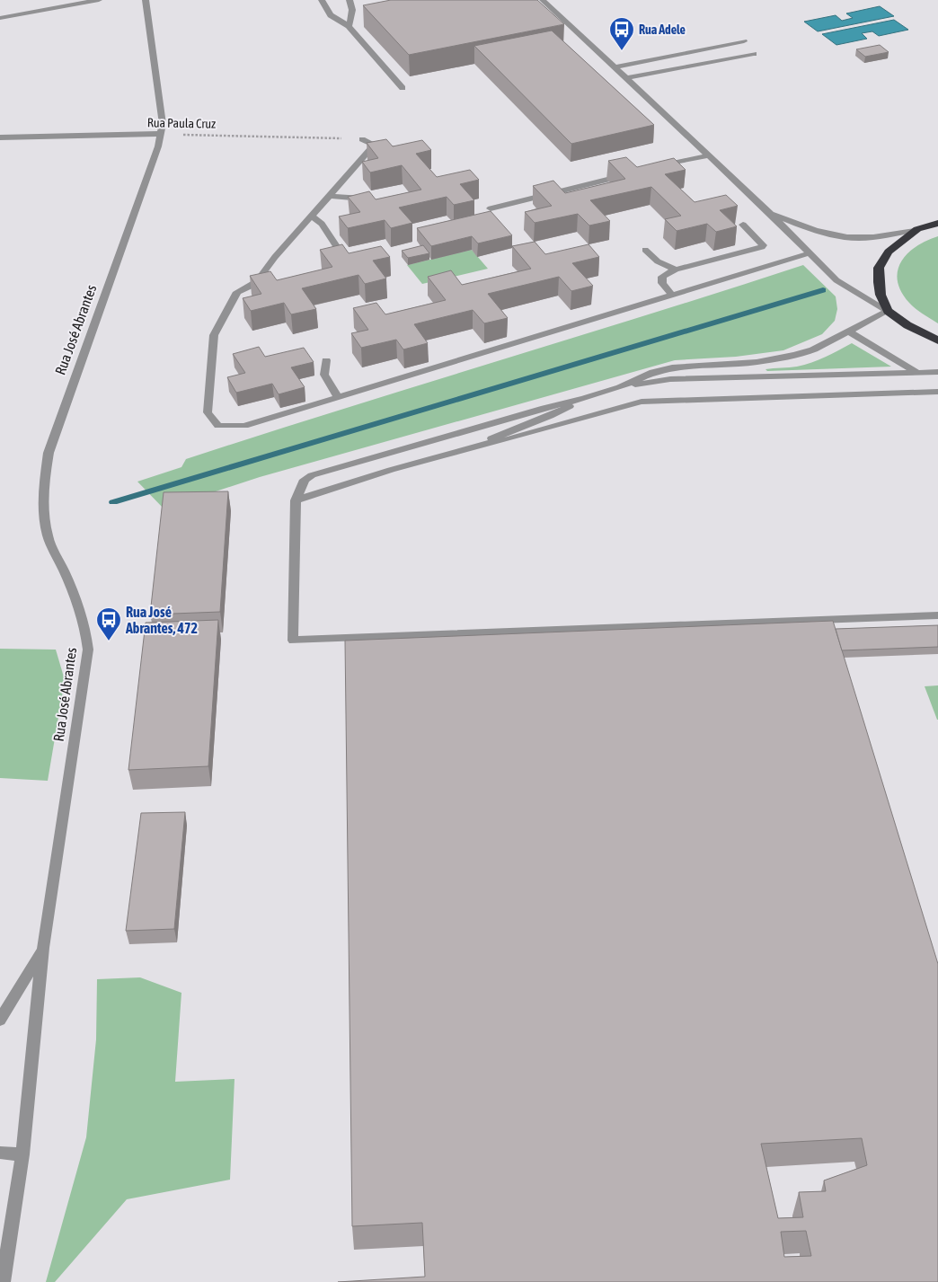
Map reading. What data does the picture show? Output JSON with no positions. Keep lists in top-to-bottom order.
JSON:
{
  "streets": {
    "street": ["Rua Paula Cruz", "Rua José Abrantes"]
  },
  "crossings": [
    ["Rua Paula Cruz", "Rua José Abrantes"]
  ],
  "places": {
    "bus stop": ["Rua Adele", "Rua José Abrantes, 472"]
  }
}
